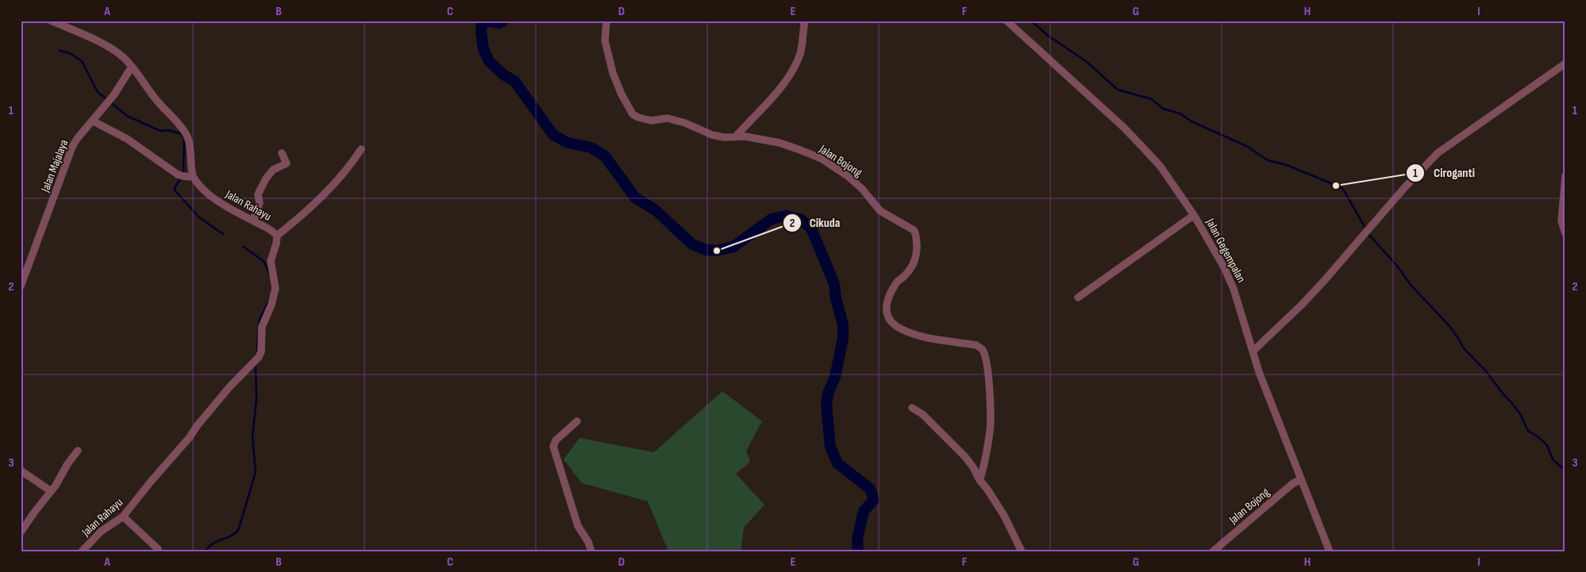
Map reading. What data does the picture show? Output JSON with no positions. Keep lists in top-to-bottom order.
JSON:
{
  "streets": {
    "street": [
      "Jalan Bojong",
      "Jalan Majalaya",
      "Jalan Rahayu",
      "Jalan Gegempalan"
    ]
  },
  "crossings": [
    ["Jalan Bojong", "Jalan Gegempalan"]
  ],
  "places": ["Ciroganti", "Cikuda"],
  "grid": {
    "columns": [
      "A",
      "B",
      "C",
      "D",
      "E",
      "F",
      "G",
      "H",
      "I"
    ],
    "rows": ["1", "2", "3"]
  }
}
